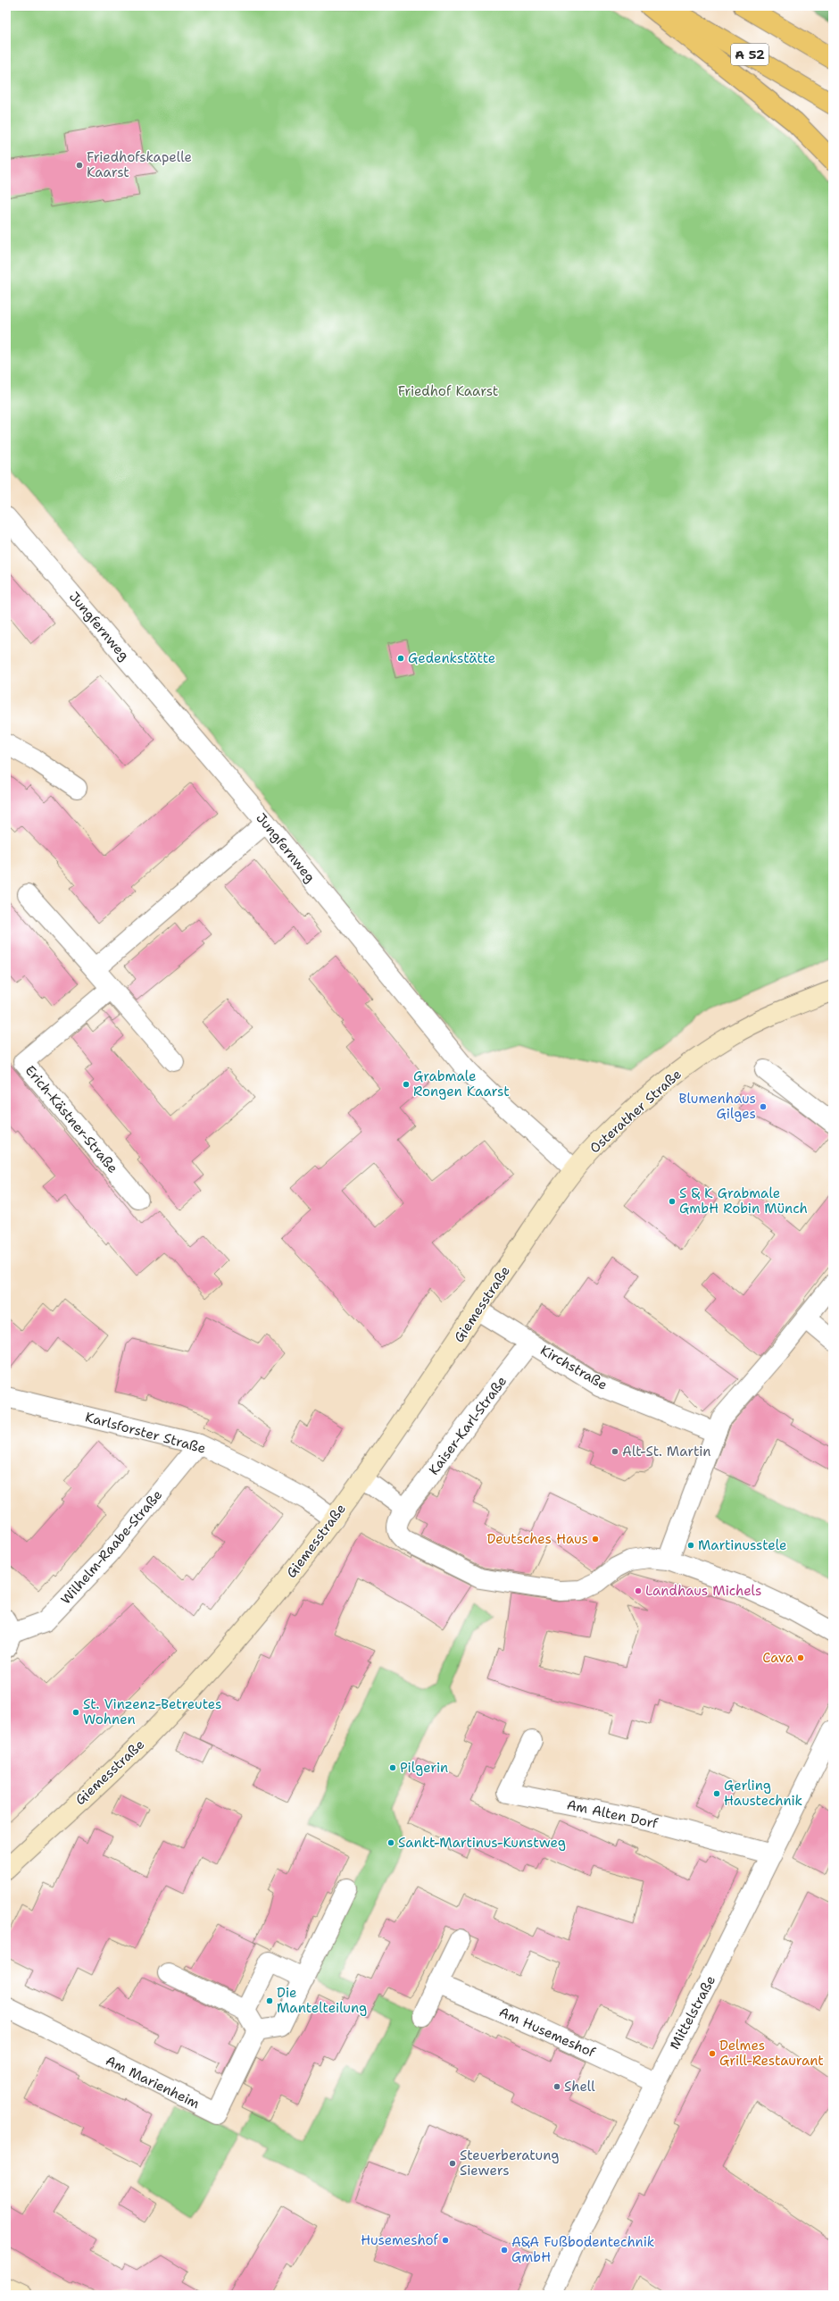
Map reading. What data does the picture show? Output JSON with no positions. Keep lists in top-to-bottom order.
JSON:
{
  "streets": {
    "highway": ["A 52"],
    "main road": ["Osterather Straße", "Giemesstraße"],
    "street": [
      "Jungfernweg",
      "Erich-Kästner-Straße",
      "Kirchstraße",
      "Kaiser-Karl-Straße",
      "Karlsforster Straße",
      "Wilhelm-Raabe-Straße",
      "Am Alten Dorf",
      "Mittelstraße",
      "Am Husemeshof",
      "Am Marienheim"
    ]
  },
  "crossings": [
    ["Jungfernweg", "Osterather Straße"],
    ["Jungfernweg", "Giemesstraße"],
    ["Osterather Straße", "Giemesstraße"],
    ["Giemesstraße", "Kirchstraße"],
    ["Giemesstraße", "Karlsforster Straße"],
    ["Kirchstraße", "Kaiser-Karl-Straße"],
    ["Karlsforster Straße", "Wilhelm-Raabe-Straße"],
    ["Am Alten Dorf", "Mittelstraße"],
    ["Mittelstraße", "Am Husemeshof"]
  ],
  "parks": ["Friedhof Kaarst"],
  "places": [
    "Friedhofskapelle Kaarst",
    "Gedenkstätte",
    "Grabmale Rongen Kaarst",
    "Blumenhaus Gilges",
    "S & K Grabmale GmbH Robin Münch",
    "Alt-St. Martin",
    "Deutsches Haus",
    "Martinusstele",
    "Landhaus Michels",
    "Cava",
    "St. Vinzenz-Betreutes Wohnen",
    "Pilgerin",
    "Gerling Haustechnik",
    "Sankt-Martinus-Kunstweg",
    "Die Mantelteilung",
    "Delmes Grill-Restaurant",
    "Shell",
    "Steuerberatung Siewers",
    "Husemeshof",
    "A&A Fußbodentechnik GmbH"
  ]
}
